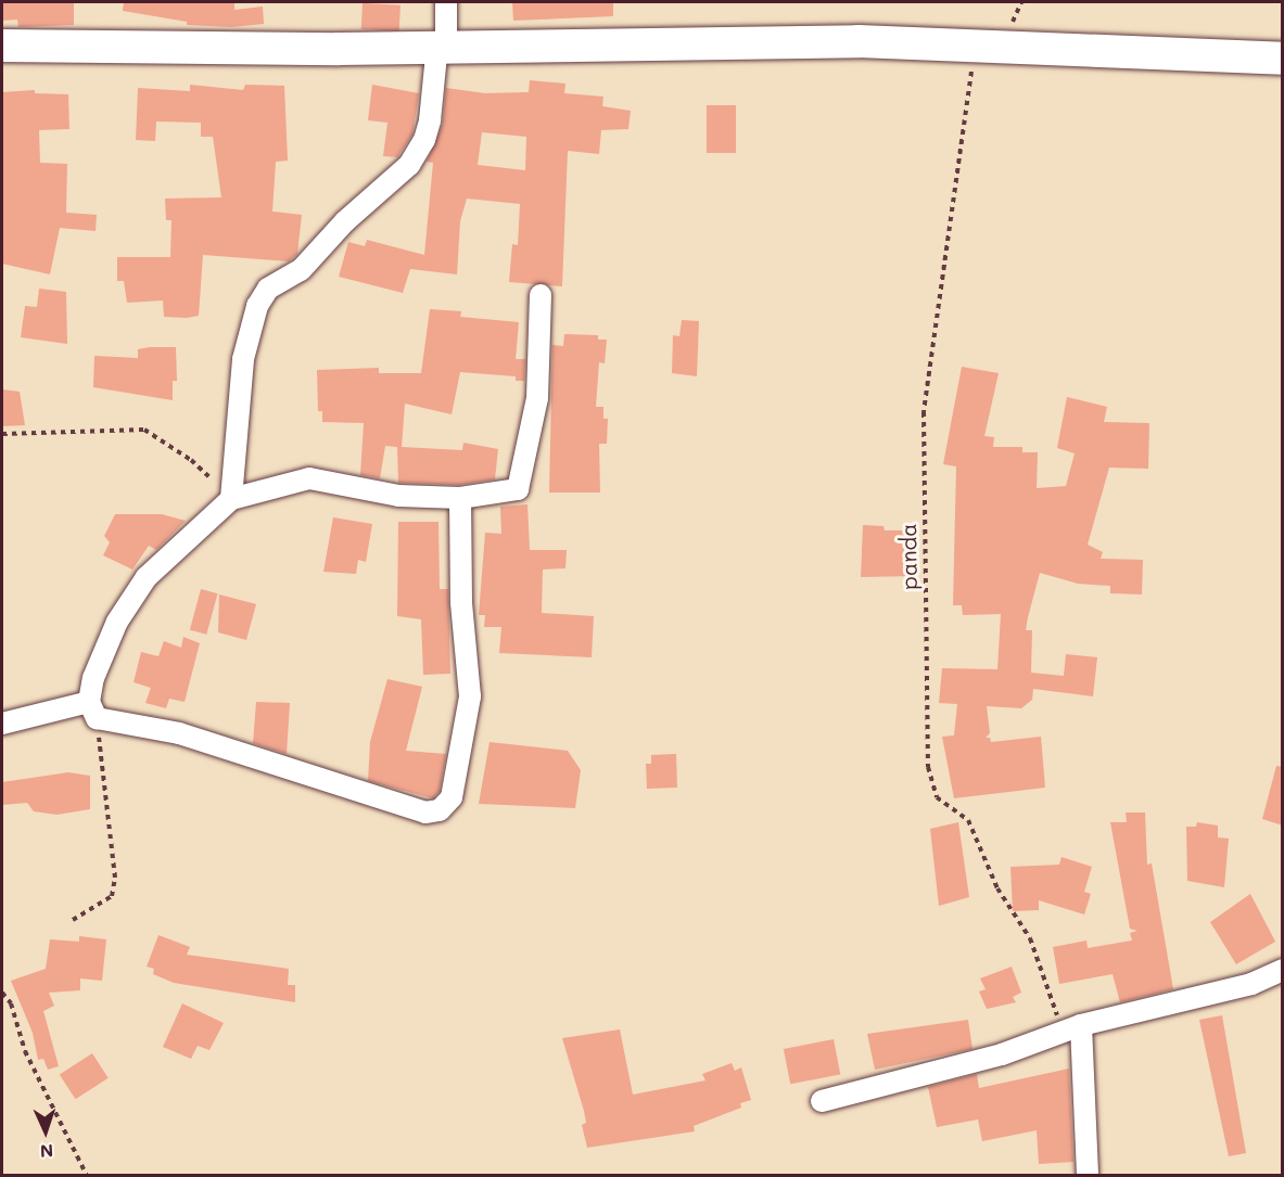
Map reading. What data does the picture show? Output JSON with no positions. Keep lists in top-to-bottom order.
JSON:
{
  "streets": {
    "path": ["panda"]
  },
  "north": "bottom"
}
